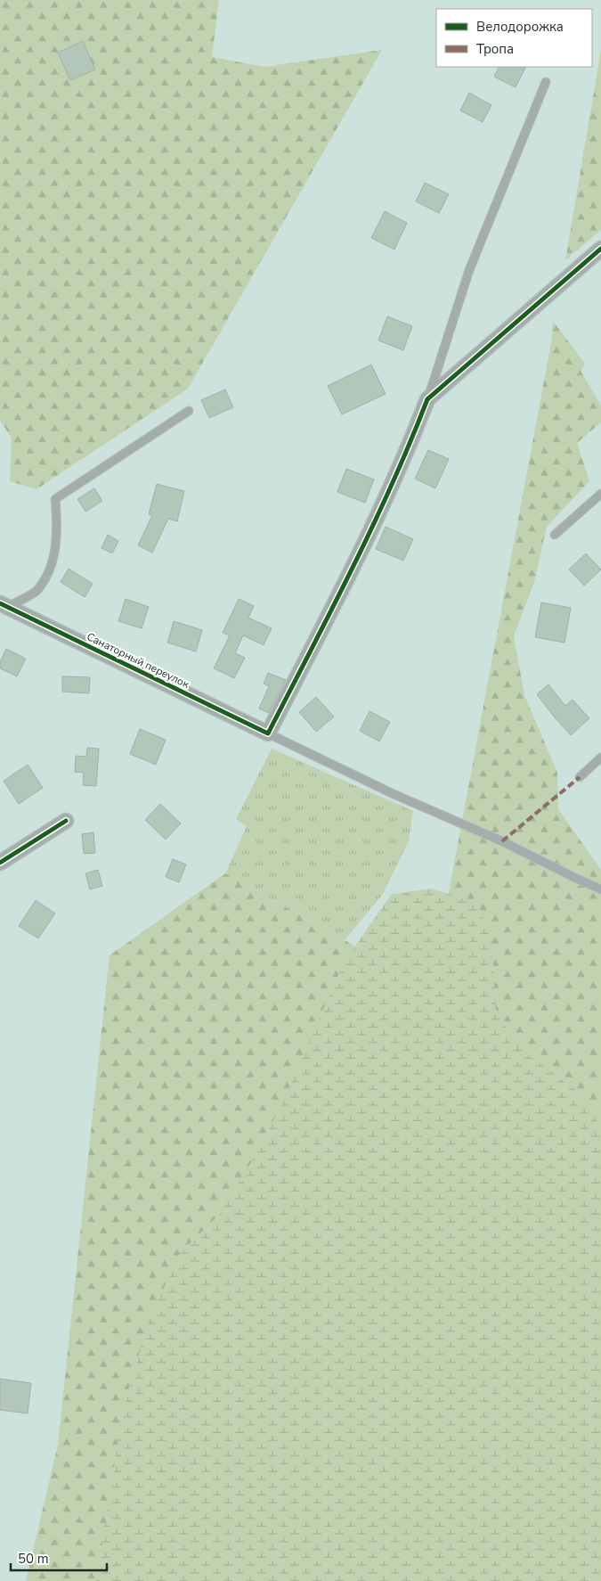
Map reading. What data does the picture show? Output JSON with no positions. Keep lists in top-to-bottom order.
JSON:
{
  "streets": {
    "street": ["Санаторный переулок"]
  },
  "legend": ["Велодорожка", "Тропа"],
  "scale_bar": "50 m"
}
